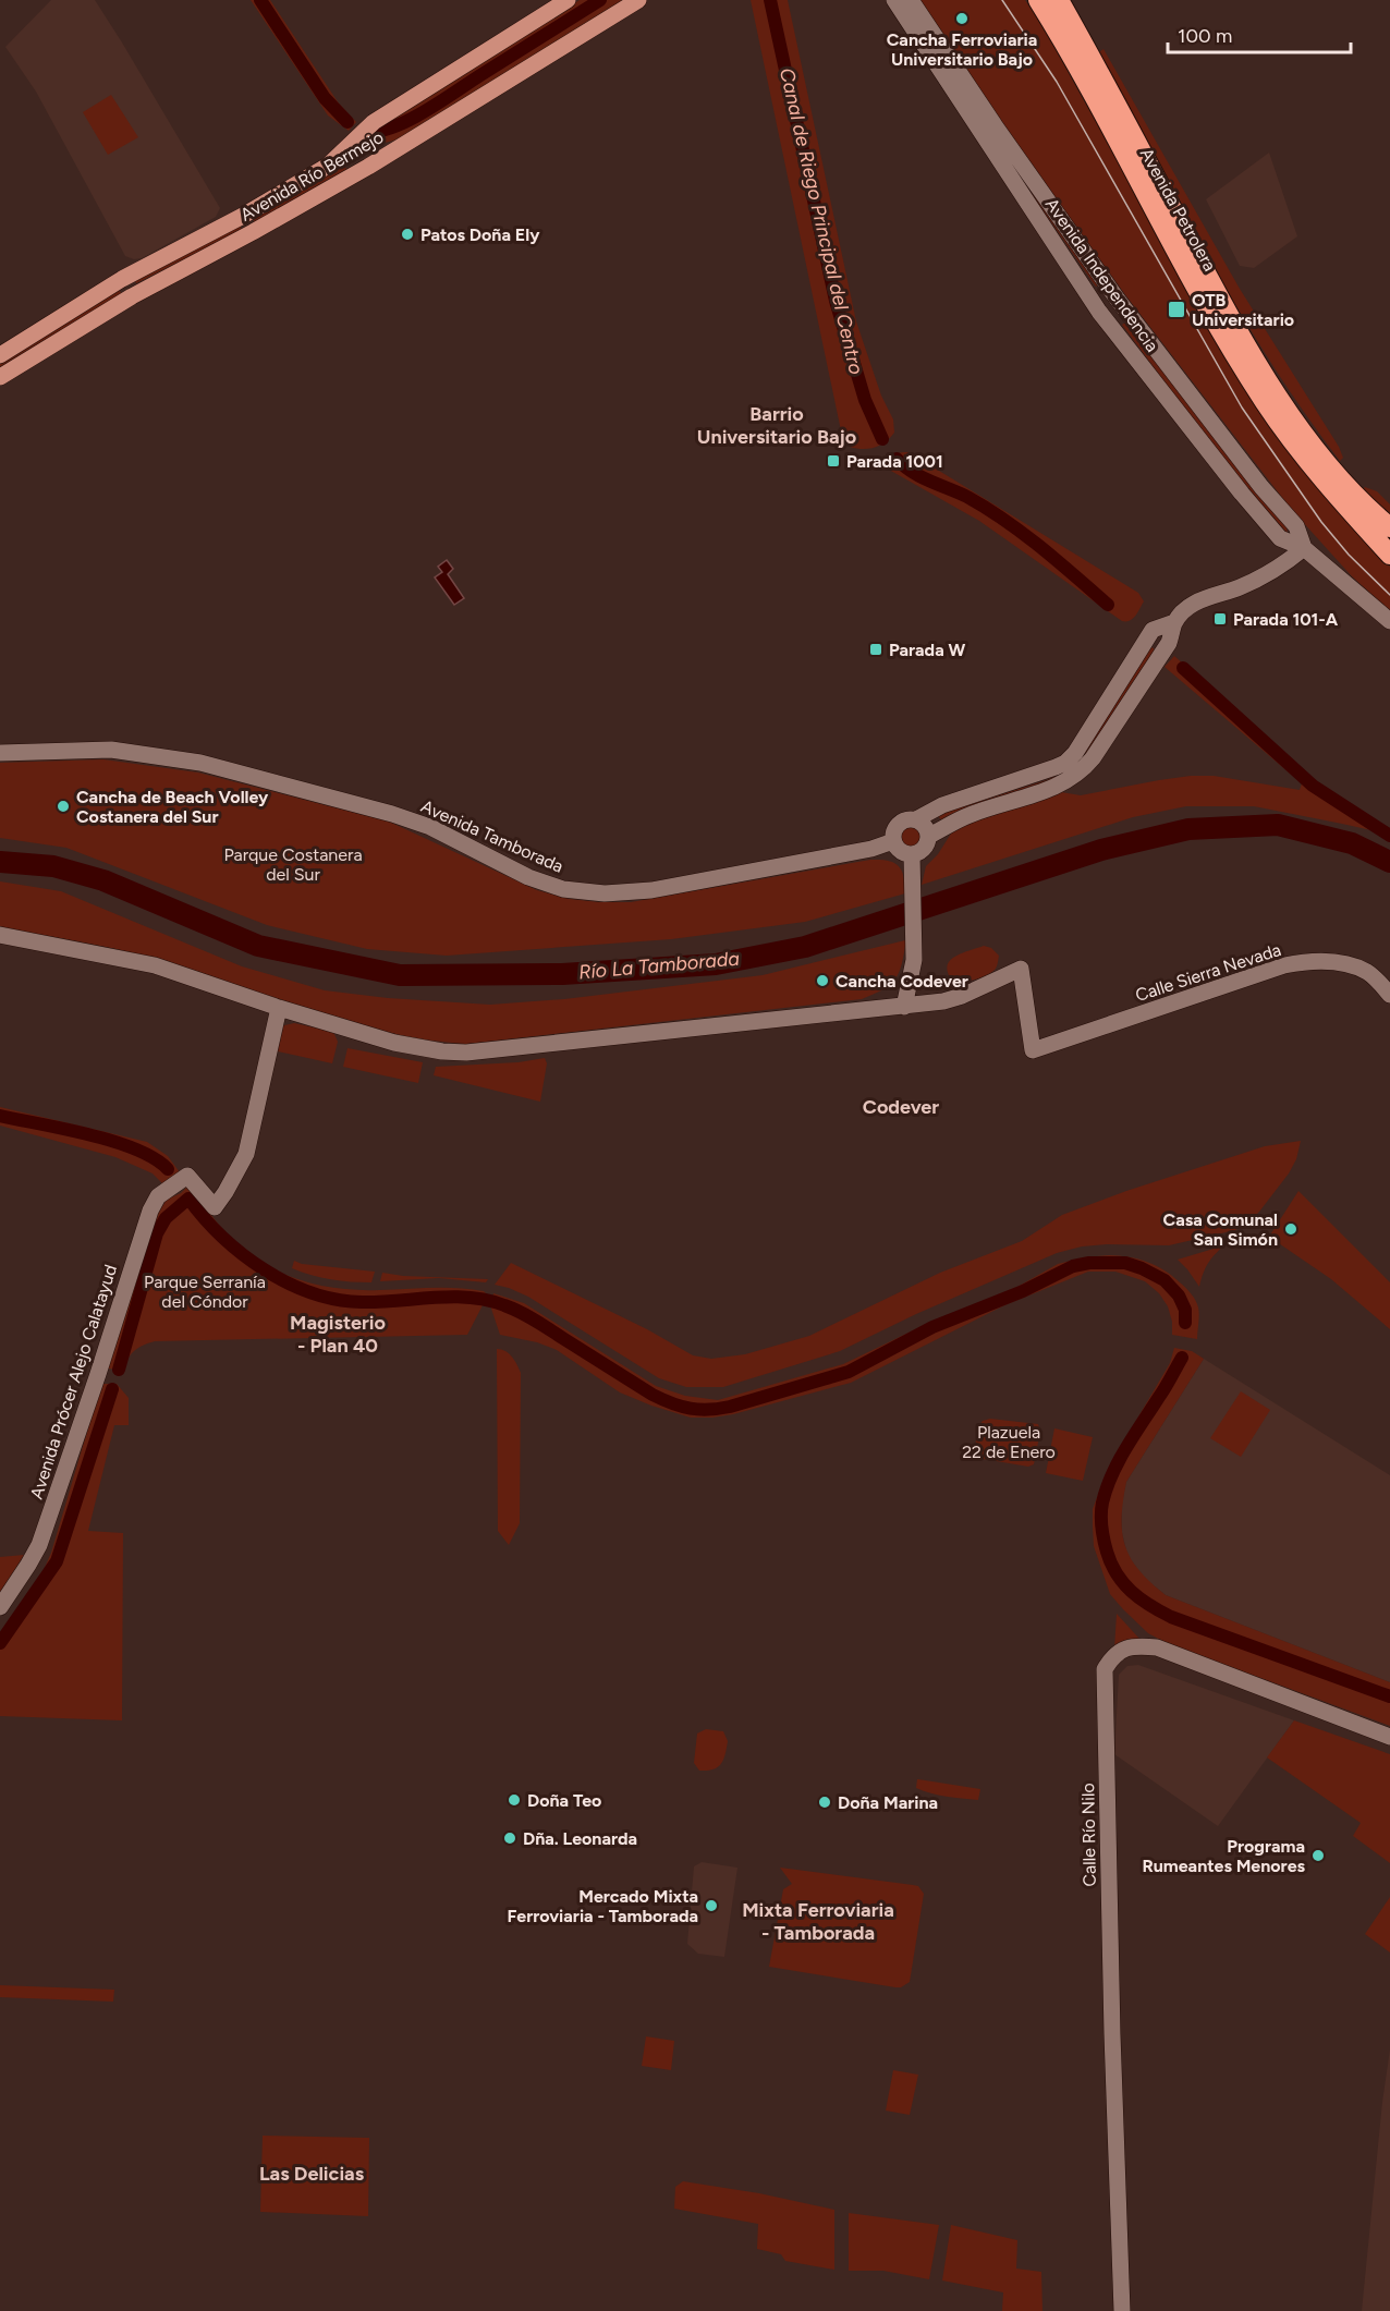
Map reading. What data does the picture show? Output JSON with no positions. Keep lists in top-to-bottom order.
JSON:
{
  "streets": {
    "highway": ["Avenida Petrolera"],
    "main road": [
      "Avenida Río Bermejo",
      "Avenida Independencia",
      "Avenida Tamborada",
      "Calle Sierra Nevada",
      "Avenida Prócer Alejo Calatayud",
      "Calle Río Nilo"
    ]
  },
  "districts": [
    "Barrio Universitario Bajo",
    "Codever",
    "Magisterio - Plan 40",
    "Mixta Ferroviaria - Tamborada",
    "Las Delicias"
  ],
  "water": ["Canal de Riego Principal del Centro", "Río La Tamborada"],
  "parks": ["Parque Costanera del Sur", "Parque Serranía del Cóndor", "Plazuela 22 de Enero"],
  "places": {
    "other": [
      "Cancha Ferroviaria Universitario Bajo",
      "Patos Doña Ely",
      "Cancha de Beach Volley Costanera del Sur",
      "Cancha Codever",
      "Casa Comunal San Simón",
      "Doña Teo",
      "Doña Marina",
      "Dña. Leonarda",
      "Programa Rumeantes Menores",
      "Mercado Mixta Ferroviaria - Tamborada"
    ],
    "transit": [
      "OTB Universitario",
      "Parada 1001",
      "Parada 101-A",
      "Parada W"
    ]
  },
  "scale_bar": "100 m"
}
